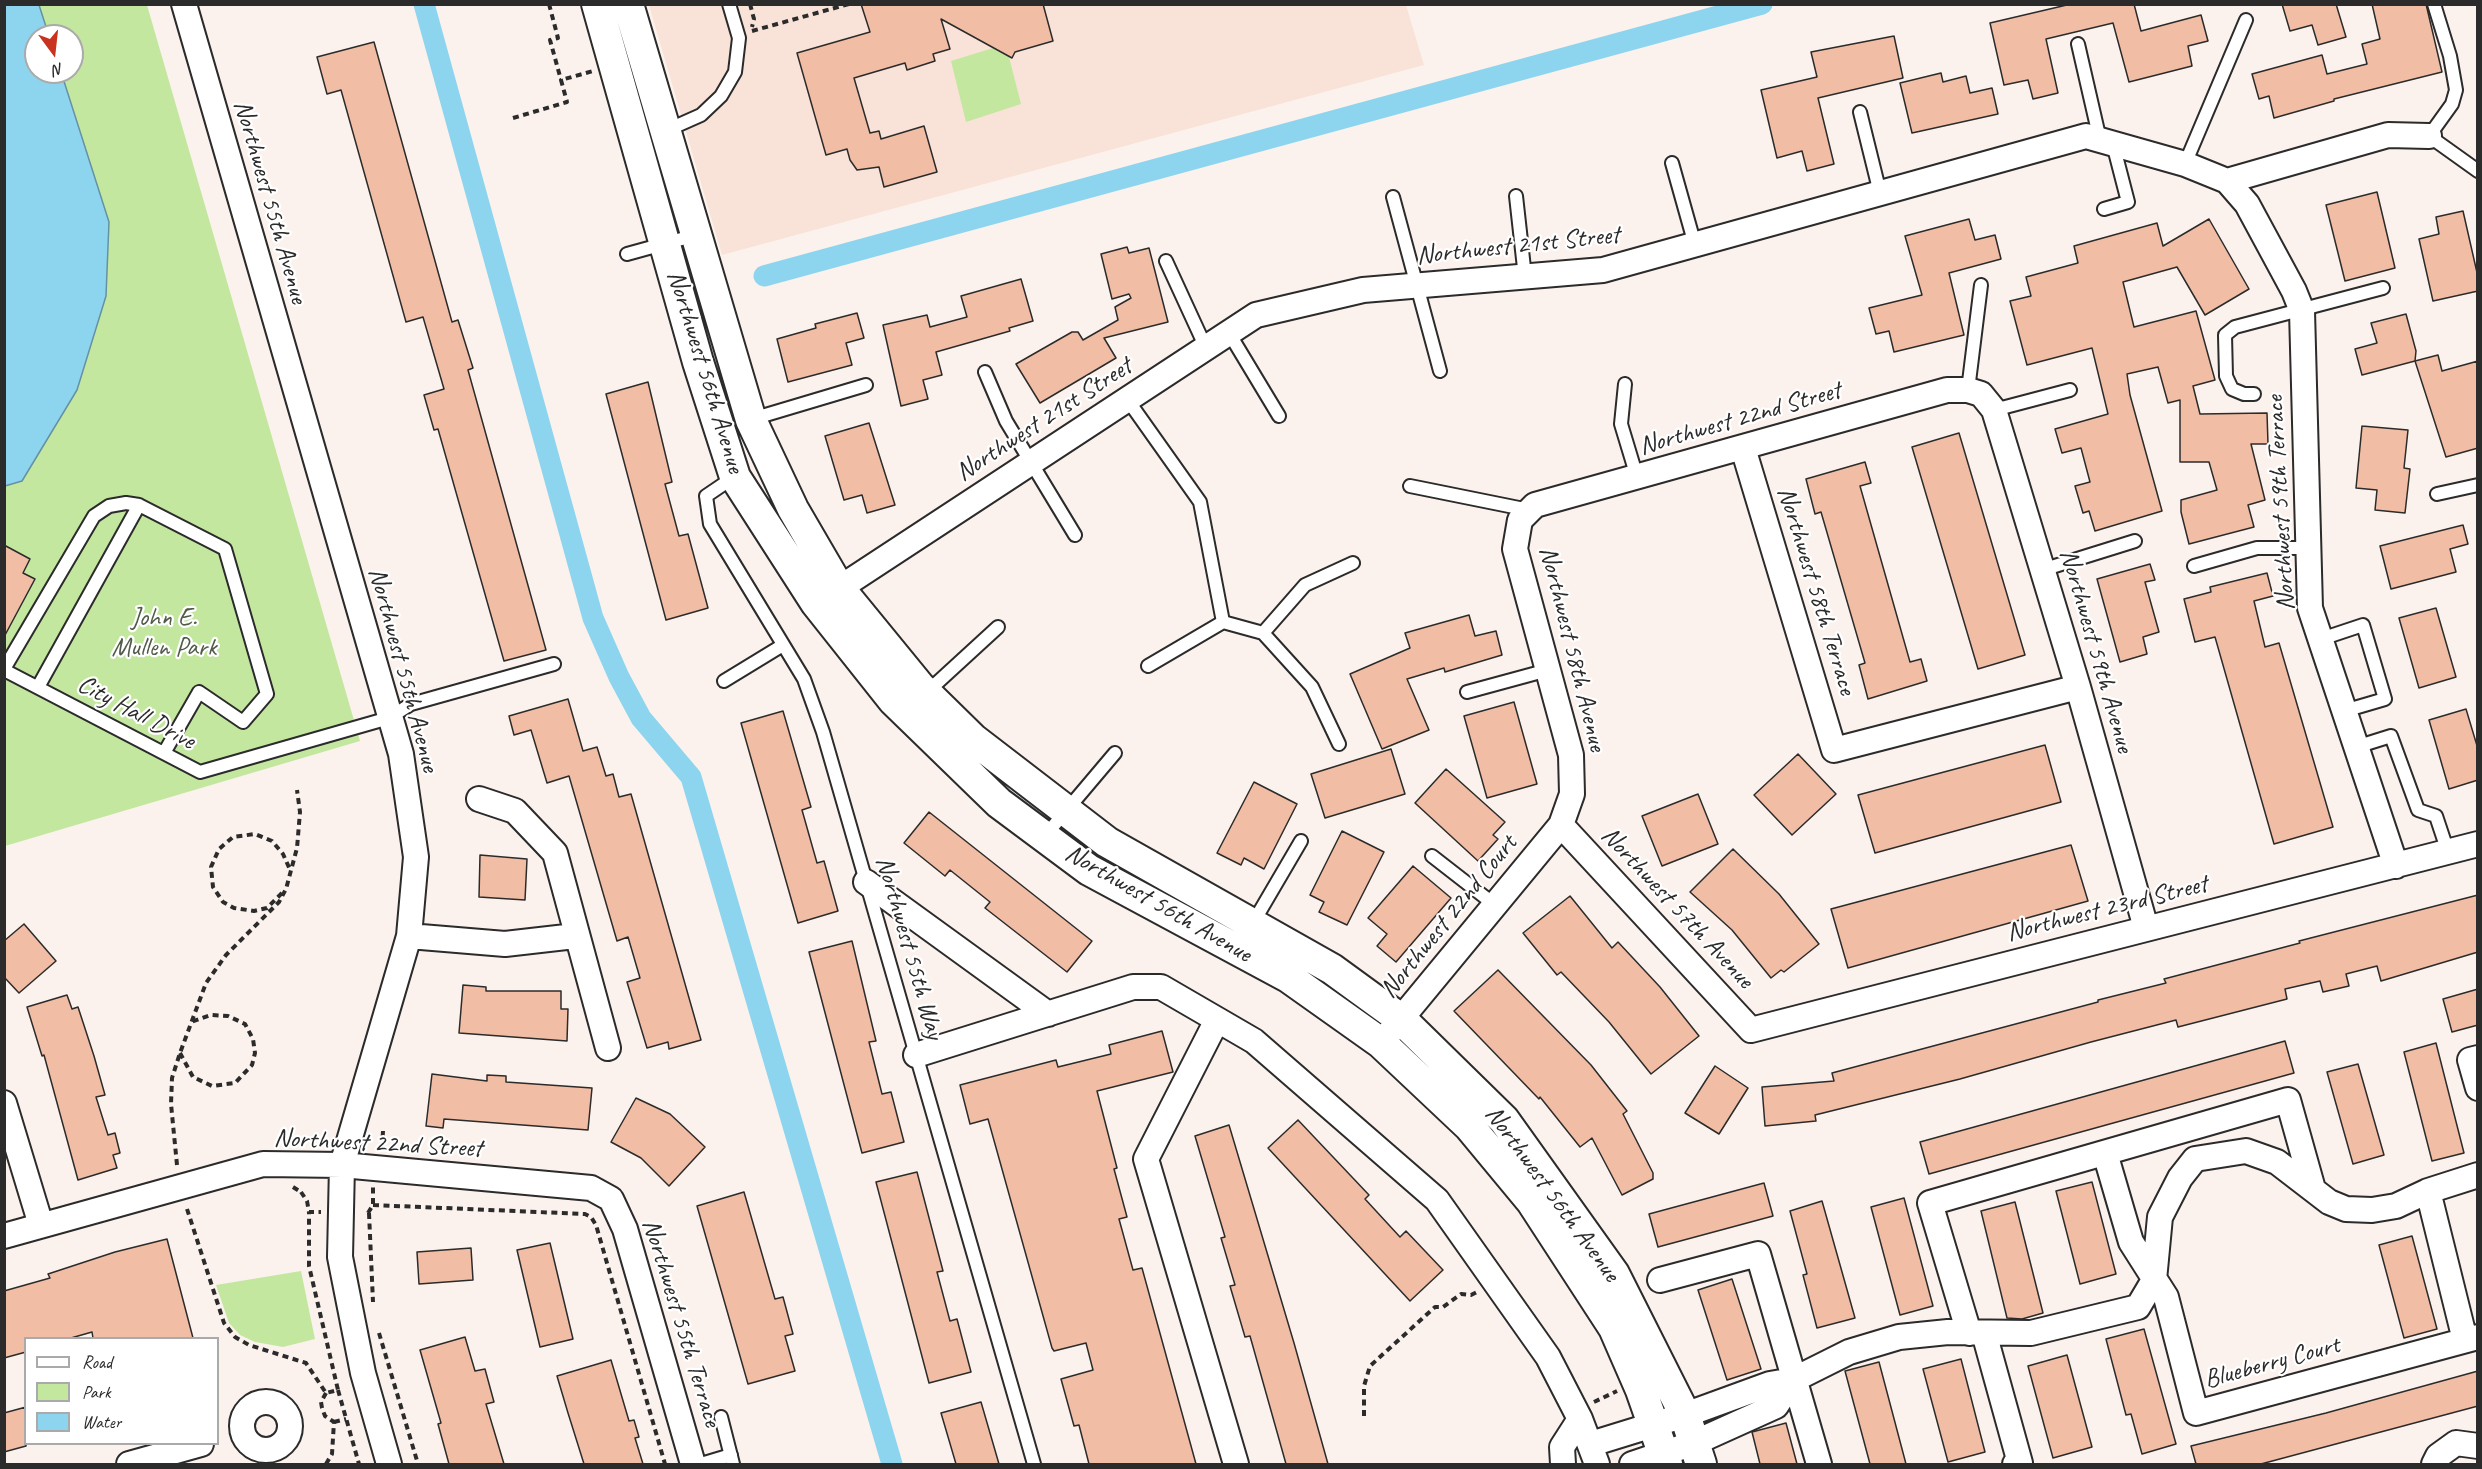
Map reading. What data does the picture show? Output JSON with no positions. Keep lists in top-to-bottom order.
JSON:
{
  "streets": {
    "street": [
      "Northwest 55th Avenue",
      "Northwest 21st Street",
      "Northwest 56th Avenue",
      "Northwest 22nd Street",
      "Northwest 59th Terrace",
      "Northwest 58th Terrace",
      "Northwest 58th Avenue",
      "Northwest 59th Avenue",
      "Northwest 57th Avenue",
      "Northwest 23rd Street",
      "Northwest 22nd Court",
      "Northwest 55th Terrace",
      "Blueberry Court"
    ],
    "lane": ["City Hall Drive", "Northwest 55th Way"]
  },
  "crossings": [
    ["Northwest 55th Avenue", "Northwest 22nd Street"],
    ["Northwest 55th Avenue", "City Hall Drive"],
    ["Northwest 21st Street", "Northwest 56th Avenue"],
    ["Northwest 21st Street", "Northwest 59th Terrace"],
    ["Northwest 56th Avenue", "Northwest 22nd Court"],
    ["Northwest 56th Avenue", "Northwest 55th Way"],
    ["Northwest 22nd Street", "Northwest 58th Terrace"],
    ["Northwest 22nd Street", "Northwest 58th Avenue"],
    ["Northwest 22nd Street", "Northwest 59th Avenue"],
    ["Northwest 22nd Street", "Northwest 55th Terrace"],
    ["Northwest 59th Terrace", "Northwest 23rd Street"],
    ["Northwest 58th Terrace", "Northwest 59th Avenue"],
    ["Northwest 58th Avenue", "Northwest 57th Avenue"],
    ["Northwest 58th Avenue", "Northwest 22nd Court"],
    ["Northwest 59th Avenue", "Northwest 23rd Street"],
    ["Northwest 57th Avenue", "Northwest 23rd Street"],
    ["Northwest 57th Avenue", "Northwest 22nd Court"]
  ],
  "parks": ["John E. Mullen Park"],
  "legend": ["Road", "Park", "Water"],
  "north": "bottom"
}
